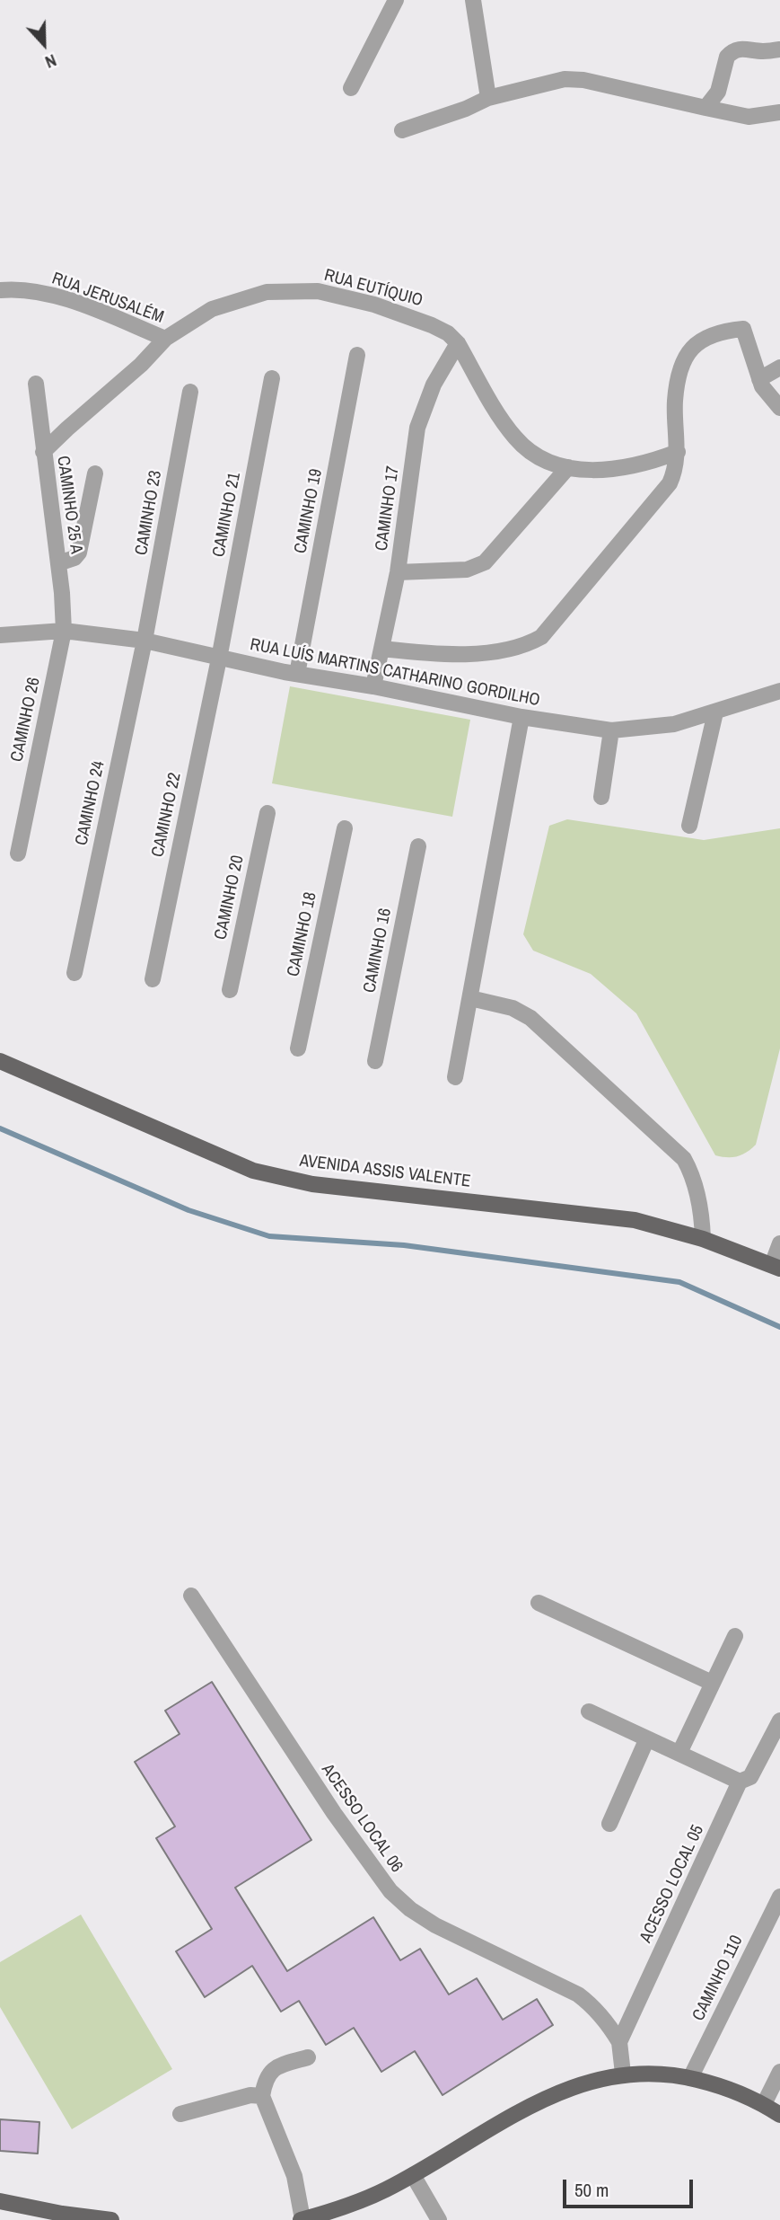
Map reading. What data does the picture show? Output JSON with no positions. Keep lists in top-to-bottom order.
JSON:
{
  "streets": {
    "main road": ["AVENIDA ASSIS VALENTE"],
    "street": [
      "RUA EUTÍQUIO",
      "RUA JERUSALÉM",
      "CAMINHO 25 A",
      "CAMINHO 17",
      "CAMINHO 19",
      "CAMINHO 23",
      "CAMINHO 21",
      "RUA LUÍS MARTINS CATHARINO GORDILHO",
      "CAMINHO 26",
      "CAMINHO 24",
      "CAMINHO 22",
      "CAMINHO 20",
      "CAMINHO 18",
      "CAMINHO 16",
      "ACESSO LOCAL 06",
      "ACESSO LOCAL 05",
      "CAMINHO 110"
    ]
  },
  "crossings": [
    ["RUA EUTÍQUIO", "RUA JERUSALÉM"],
    ["RUA EUTÍQUIO", "CAMINHO 25 A"],
    ["RUA EUTÍQUIO", "CAMINHO 17"],
    ["CAMINHO 25 A", "RUA LUÍS MARTINS CATHARINO GORDILHO"],
    ["CAMINHO 25 A", "CAMINHO 26"],
    ["CAMINHO 17", "RUA LUÍS MARTINS CATHARINO GORDILHO"],
    ["CAMINHO 19", "RUA LUÍS MARTINS CATHARINO GORDILHO"],
    ["CAMINHO 23", "RUA LUÍS MARTINS CATHARINO GORDILHO"],
    ["CAMINHO 23", "CAMINHO 24"],
    ["CAMINHO 21", "RUA LUÍS MARTINS CATHARINO GORDILHO"],
    ["CAMINHO 21", "CAMINHO 22"],
    ["RUA LUÍS MARTINS CATHARINO GORDILHO", "CAMINHO 26"],
    ["RUA LUÍS MARTINS CATHARINO GORDILHO", "CAMINHO 24"],
    ["RUA LUÍS MARTINS CATHARINO GORDILHO", "CAMINHO 22"],
    ["ACESSO LOCAL 06", "ACESSO LOCAL 05"]
  ],
  "scale_bar": "50 m",
  "north": "bottom"
}
